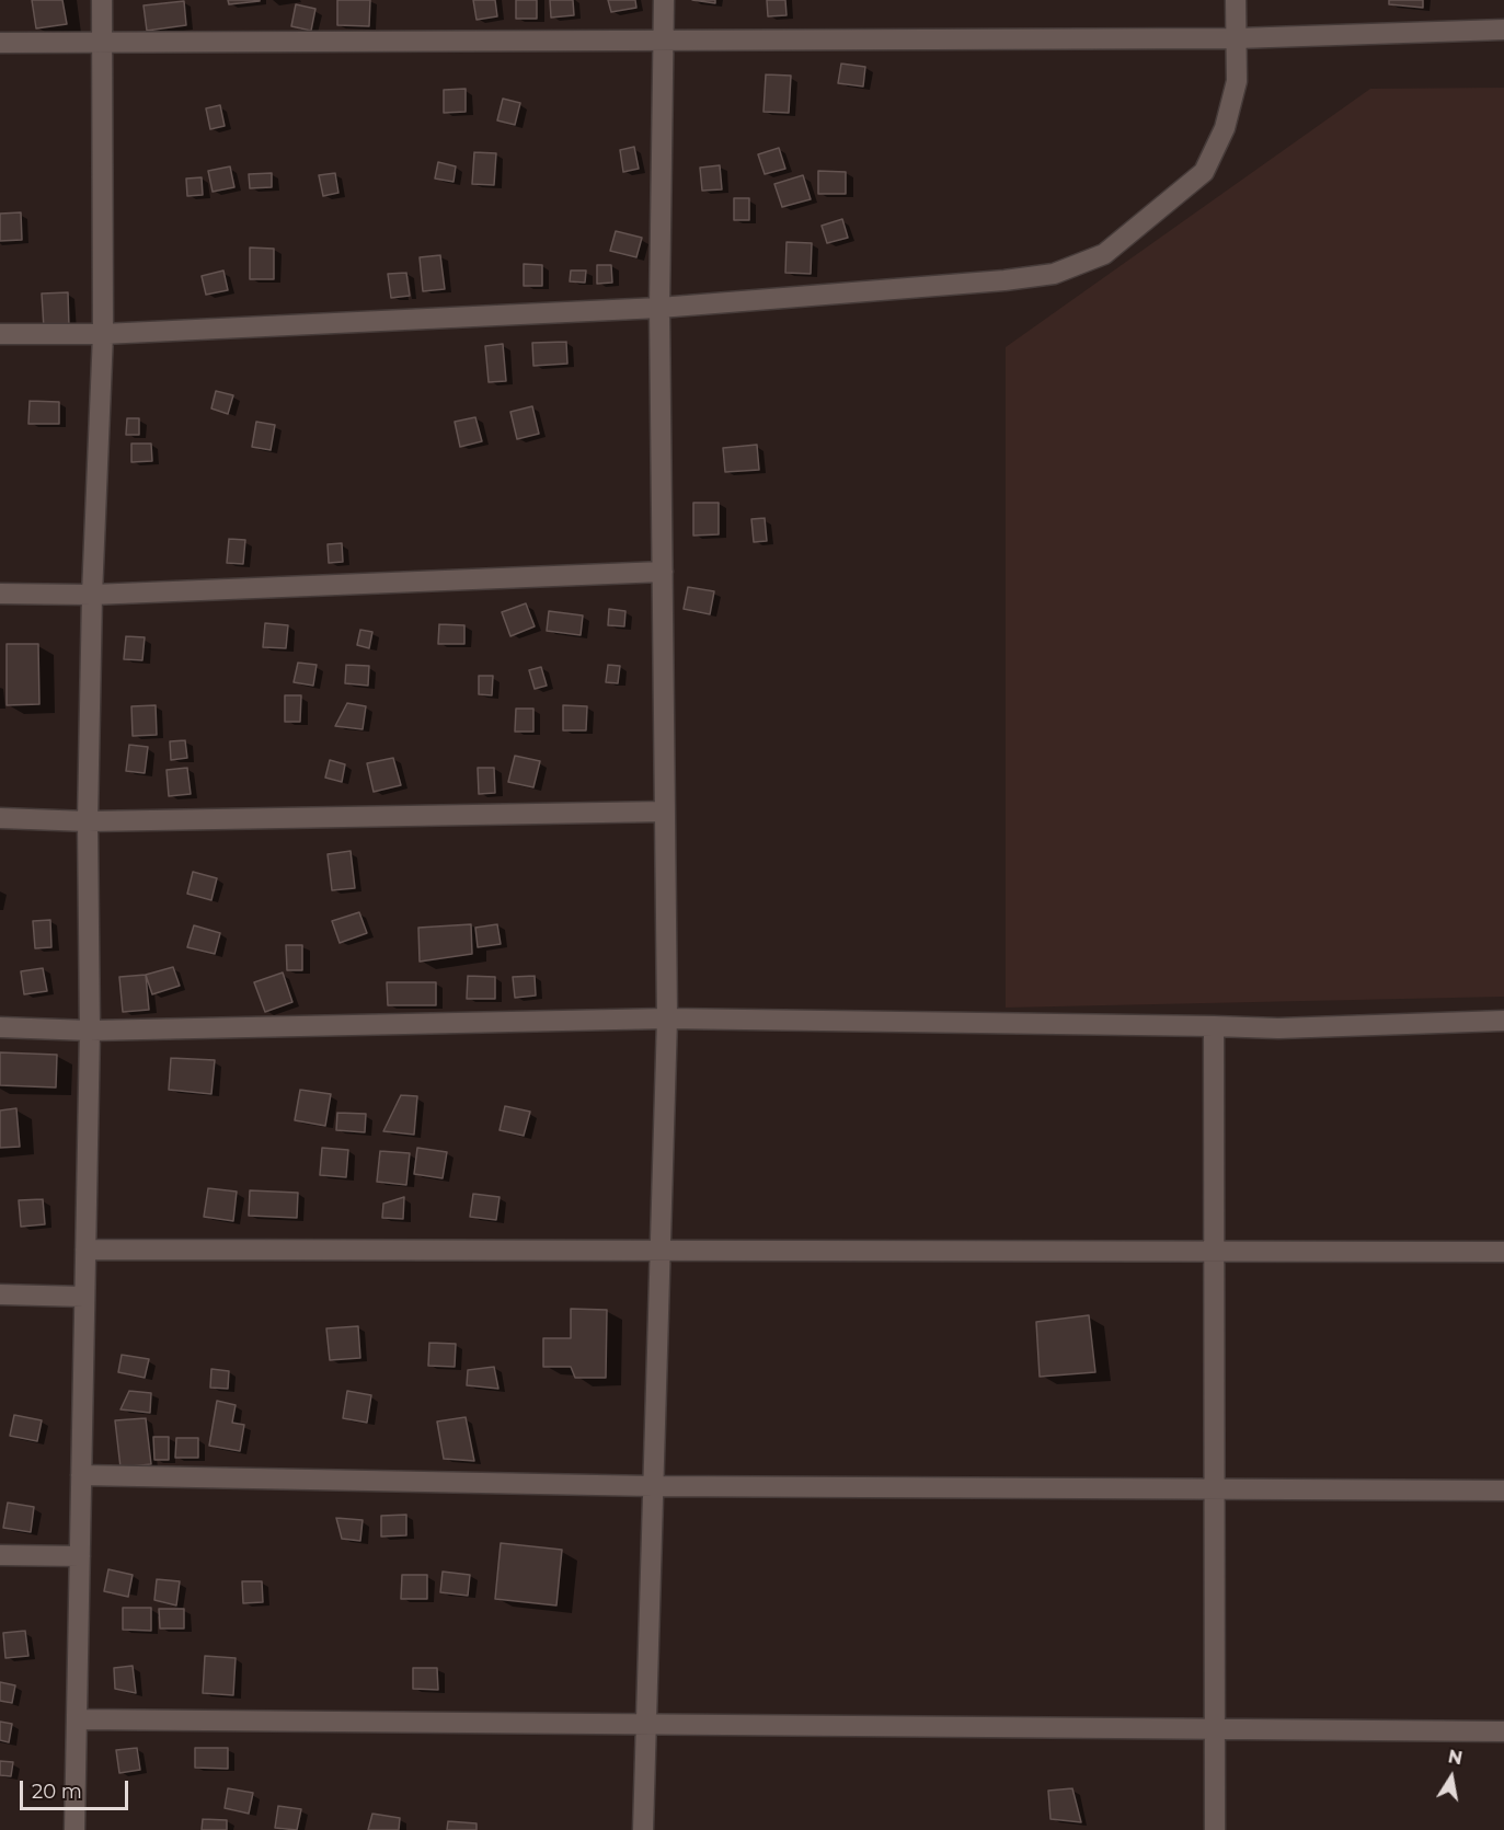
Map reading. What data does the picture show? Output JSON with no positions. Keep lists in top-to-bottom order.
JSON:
{
  "scale_bar": "20 m",
  "north": "top"
}
